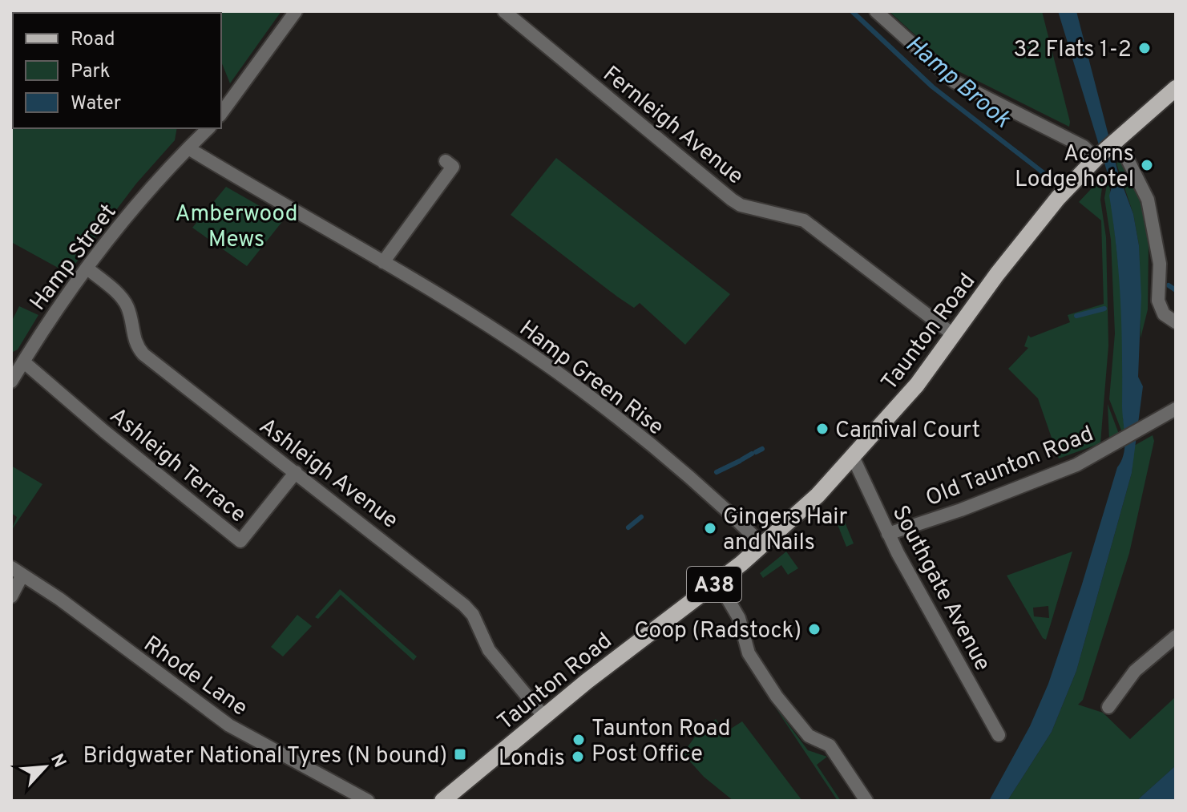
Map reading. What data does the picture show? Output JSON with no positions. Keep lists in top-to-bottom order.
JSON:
{
  "streets": {
    "main road": ["Taunton Road", "A38"],
    "street": [
      "Fernleigh Avenue",
      "Hamp Street",
      "Hamp Green Rise",
      "Ashleigh Terrace",
      "Old Taunton Road",
      "Ashleigh Avenue",
      "Southgate Avenue",
      "Rhode Lane"
    ]
  },
  "crossings": [
    ["Fernleigh Avenue", "Taunton Road"],
    ["Hamp Street", "Hamp Green Rise"],
    ["Hamp Street", "Ashleigh Terrace"],
    ["Hamp Street", "Ashleigh Avenue"],
    ["Taunton Road", "Hamp Green Rise"],
    ["Taunton Road", "Ashleigh Avenue"],
    ["Taunton Road", "A38"],
    ["Taunton Road", "Southgate Avenue"],
    ["Ashleigh Terrace", "Ashleigh Avenue"],
    ["Old Taunton Road", "Southgate Avenue"]
  ],
  "water": ["Hamp Brook"],
  "parks": ["Amberwood Mews"],
  "places": {
    "other": [
      "32 Flats 1-2",
      "Acorns Lodge hotel",
      "Carnival Court",
      "Gingers Hair and Nails",
      "Coop (Radstock)",
      "Taunton Road Post Office",
      "Londis"
    ],
    "transit": ["Bridgwater National Tyres (N bound)"]
  },
  "legend": ["Road", "Park", "Water"],
  "north": "top right"
}
